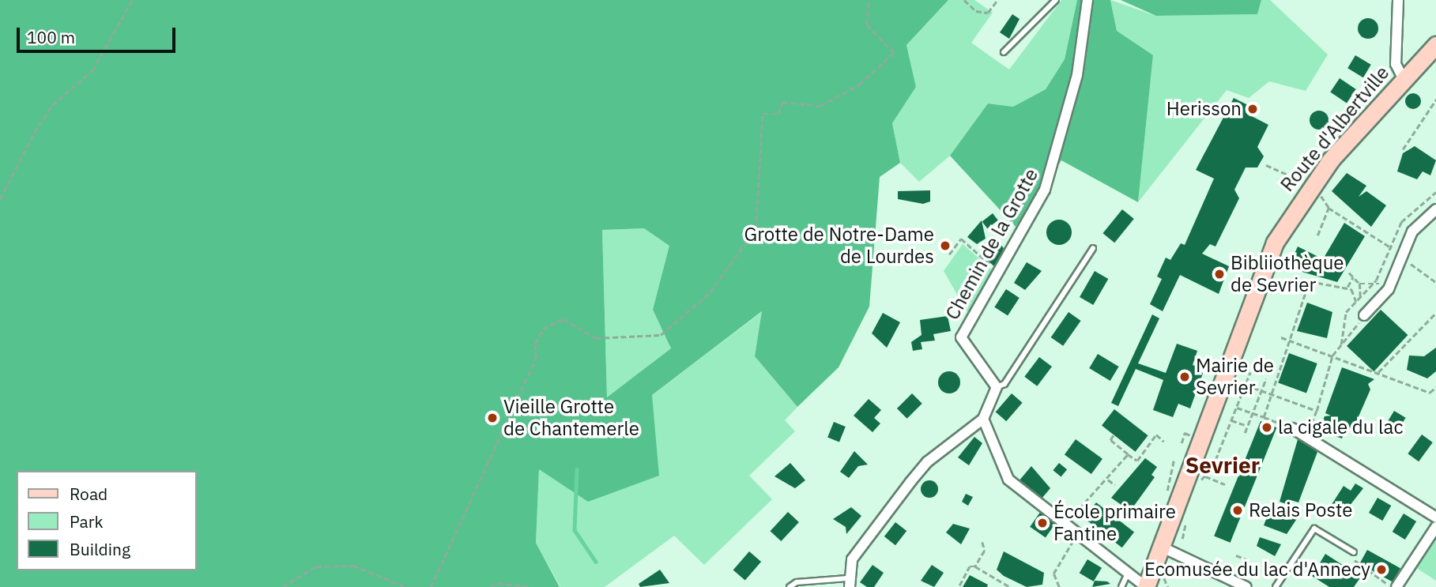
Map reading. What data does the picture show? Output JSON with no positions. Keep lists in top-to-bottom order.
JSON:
{
  "streets": {
    "main road": ["Route d'Albertville"],
    "street": ["Chemin de la Grotte"]
  },
  "districts": ["Sevrier"],
  "places": [
    "Herisson",
    "Grotte de Notre-Dame de Lourdes",
    "Bibliiothèque de Sevrier",
    "Mairie de Sevrier",
    "Vieille Grotte de Chantemerle",
    "la cigale du lac",
    "Relais Poste",
    "École primaire Fantine",
    "Ecomusée du lac d'Annecy"
  ],
  "legend": ["Road", "Park", "Building"],
  "scale_bar": "100 m"
}
